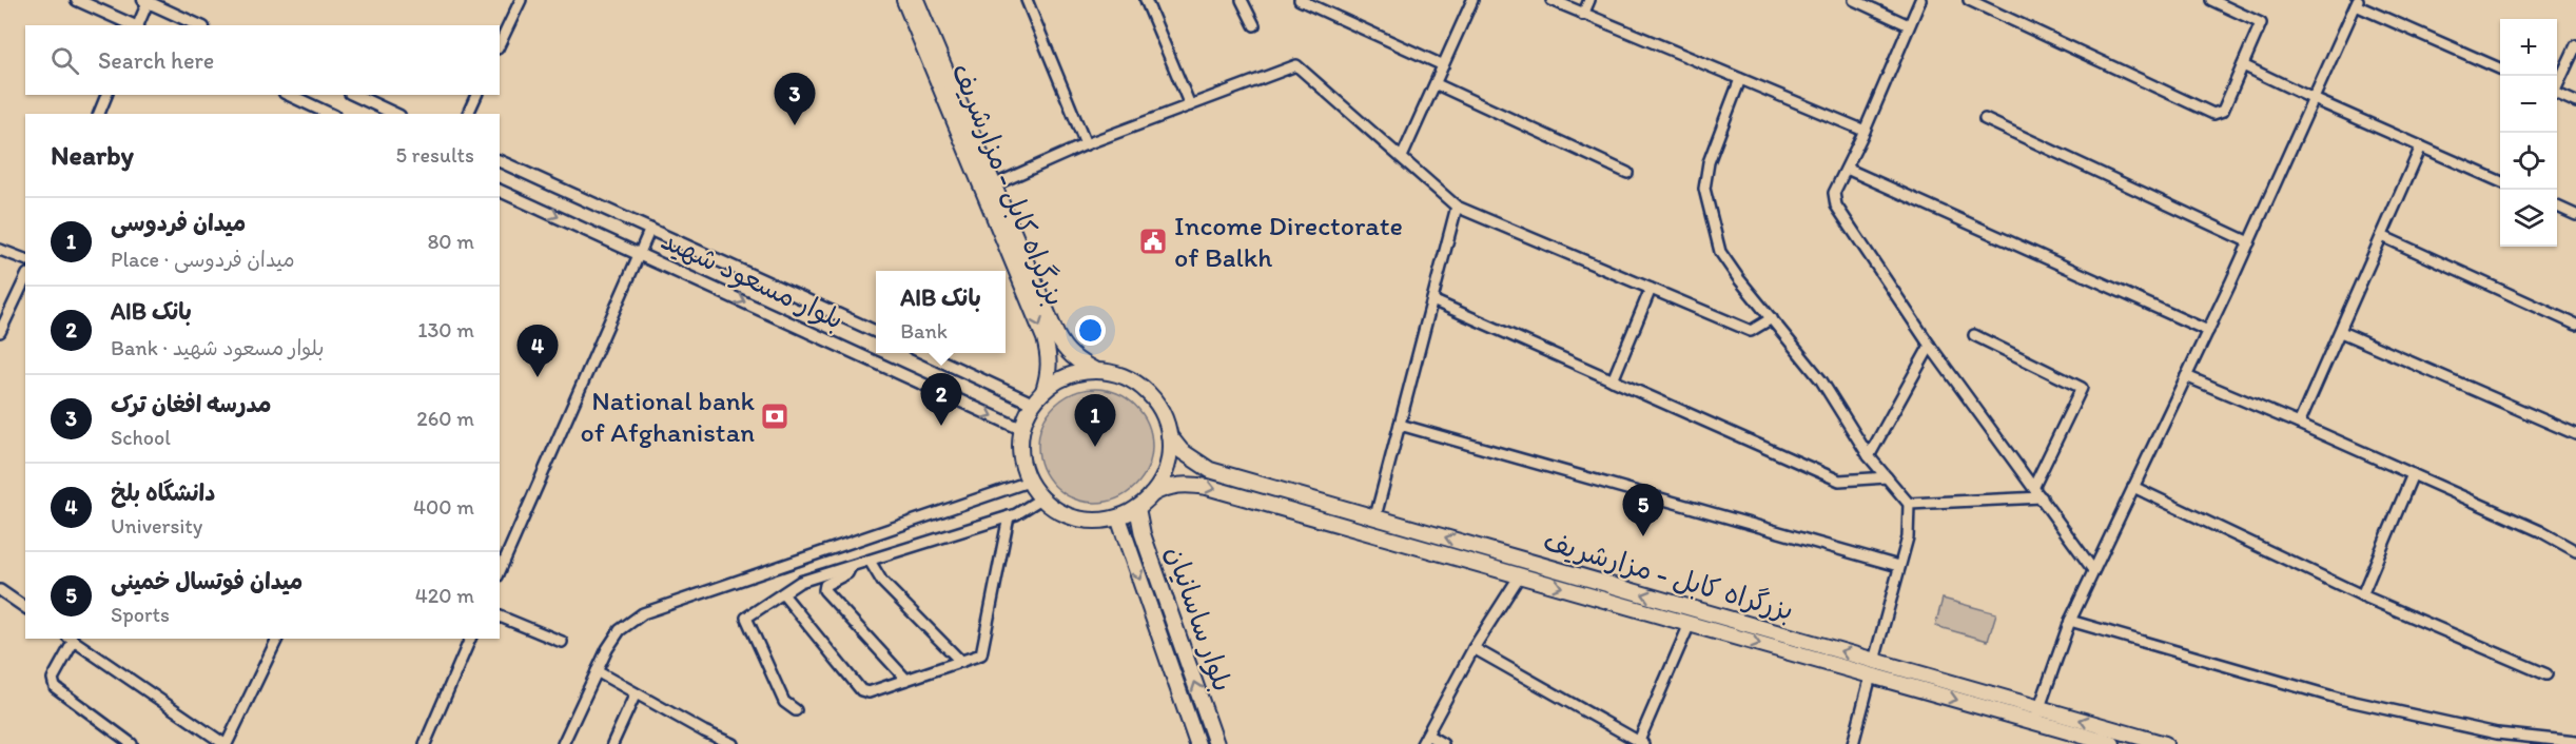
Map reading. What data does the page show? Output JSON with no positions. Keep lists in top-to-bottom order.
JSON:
{
  "streets": {
    "highway": ["بزرگراه کابل - مزارشریف", "بلوار ساسانیان"],
    "main road": ["بلوار مسعود شهید"]
  },
  "crossings": [
    ["بزرگراه کابل - مزارشریف", "بلوار مسعود شهید"],
    ["بزرگراه کابل - مزارشریف", "بلوار ساسانیان"],
    ["بلوار مسعود شهید", "بلوار ساسانیان"]
  ],
  "places": {
    "public building": ["Income Directorate of Balkh"],
    "bank": ["National bank of Afghanistan"]
  },
  "page": {
    "map_buttons": ["+", "−"],
    "search": "Search here",
    "pins": [
      "3",
      "4",
      "2",
      "1",
      "5"
    ],
    "heading": ["Nearby", "5 results"],
    "list": [
      {
        "mark": "1",
        "name": "میدان فردوسی",
        "note": "Place · میدان فردوسی",
        "value": "80 m"
      },
      {
        "mark": "2",
        "name": "AIB بانک",
        "note": "Bank · بلوار مسعود شهید",
        "value": "130 m"
      },
      {
        "mark": "3",
        "name": "مدرسه افغان ترک",
        "note": "School",
        "value": "260 m"
      },
      {
        "mark": "4",
        "name": "دانشگاه بلخ",
        "note": "University",
        "value": "400 m"
      },
      {
        "mark": "5",
        "name": "میدان فوتسال خمینی",
        "note": "Sports",
        "value": "420 m"
      }
    ],
    "popup": ["AIB بانک", "Bank"]
  }
}
